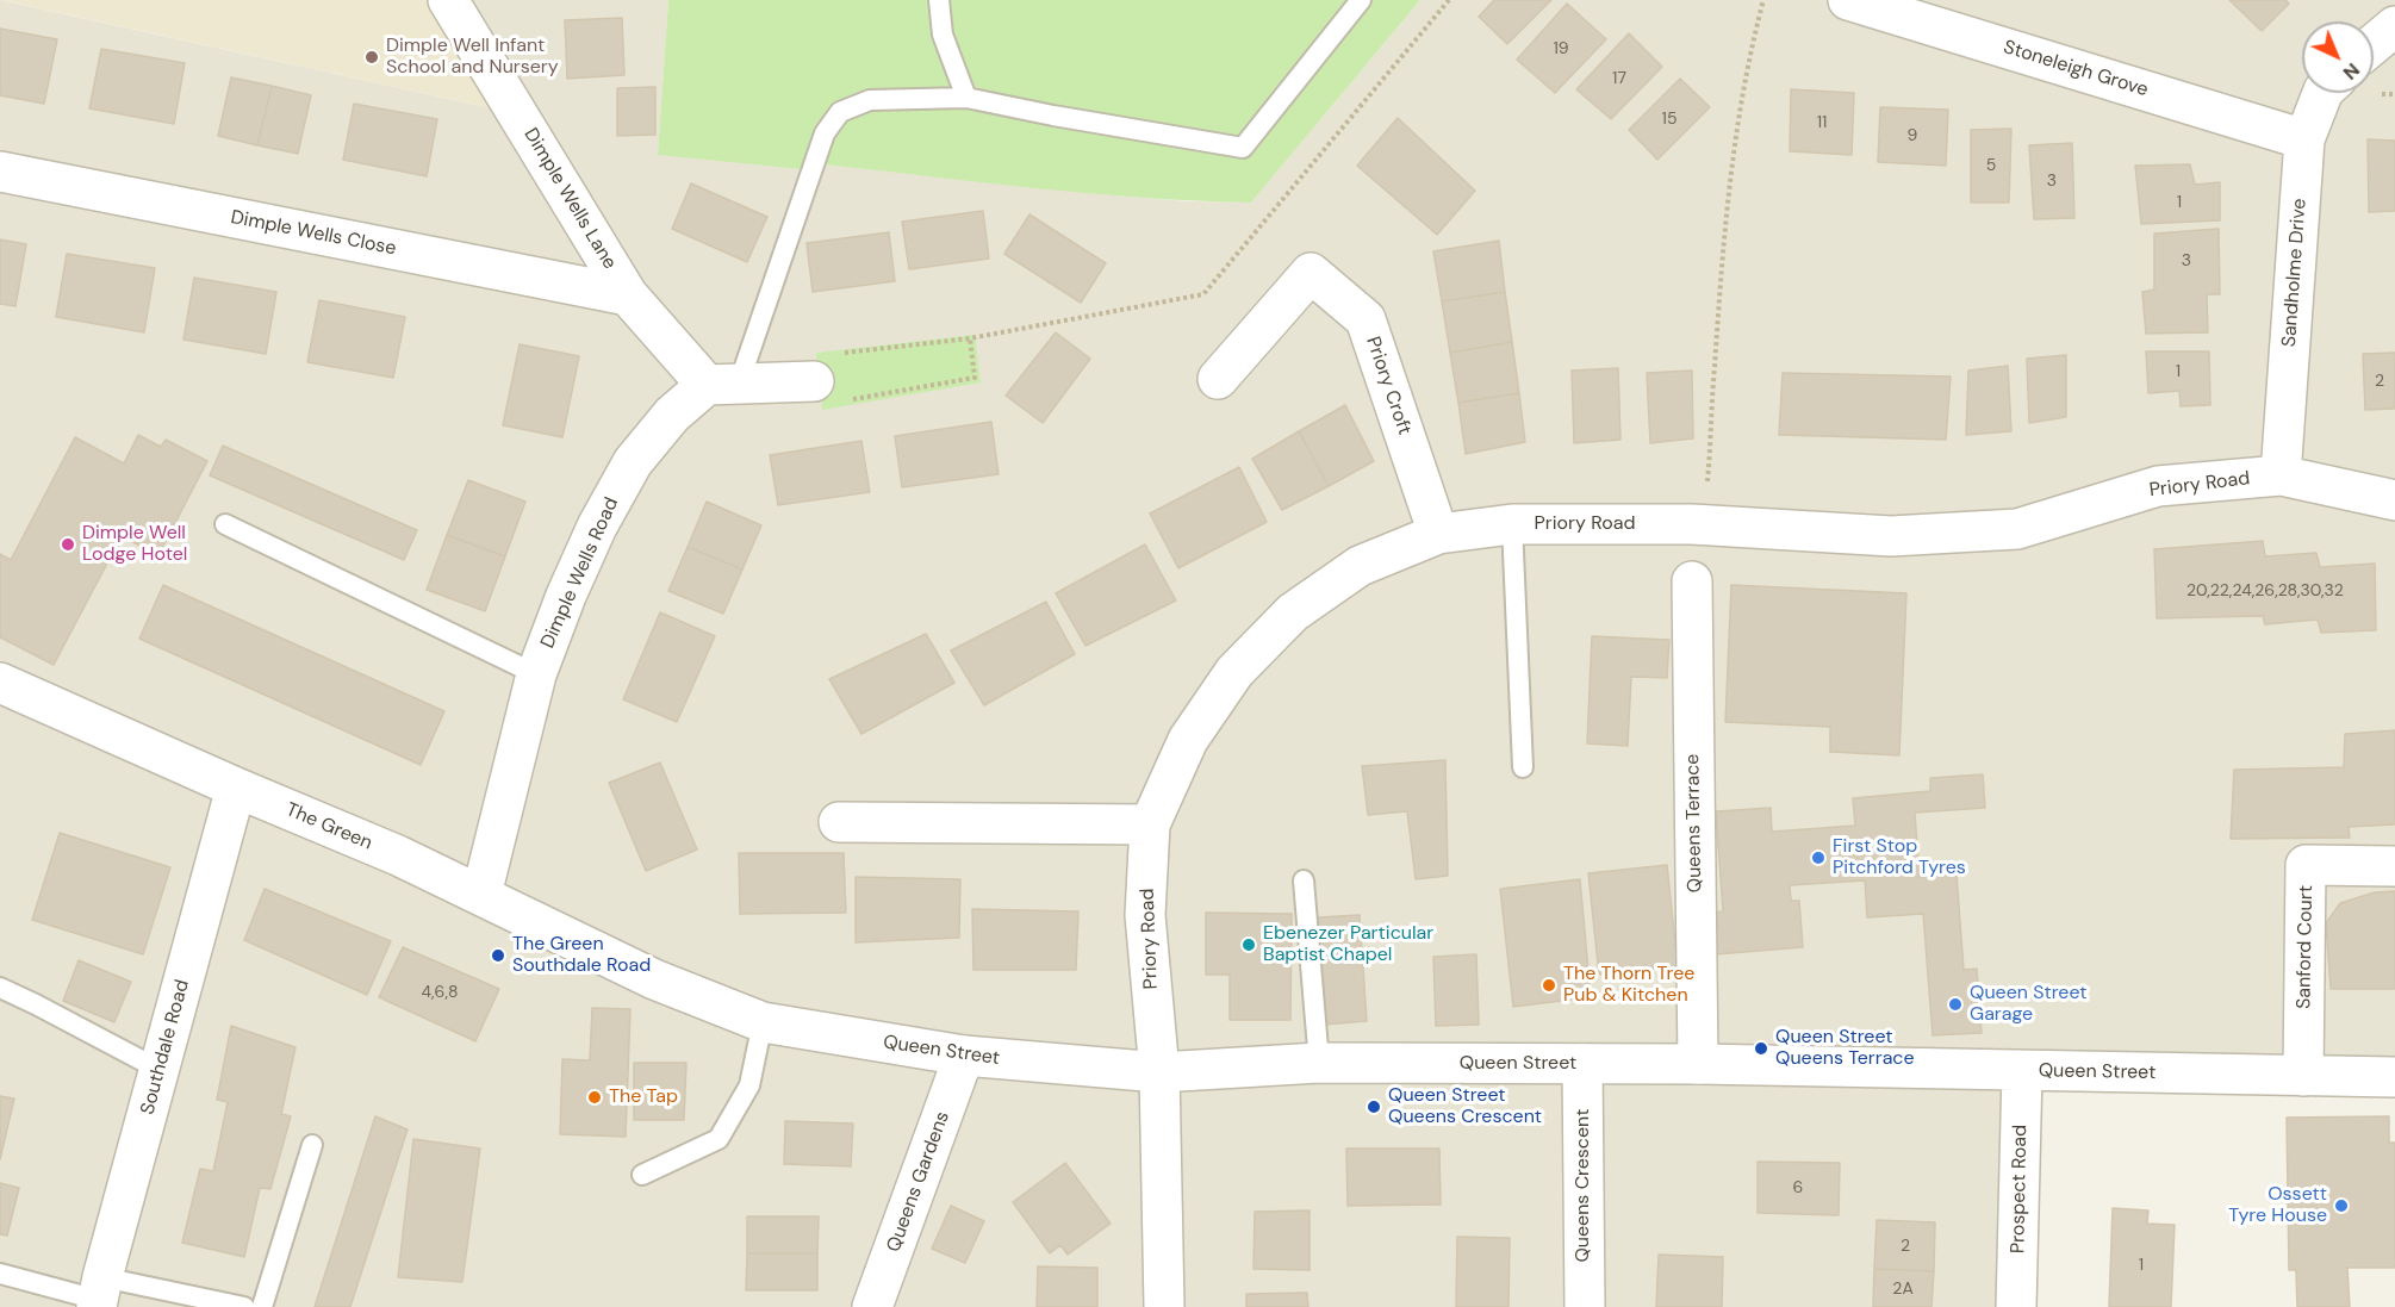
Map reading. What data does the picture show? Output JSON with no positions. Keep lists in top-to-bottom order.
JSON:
{
  "streets": {
    "street": [
      "Stoneleigh Grove",
      "Dimple Wells Lane",
      "Dimple Wells Close",
      "Sandholme Drive",
      "Priory Croft",
      "Priory Road",
      "Dimple Wells Road",
      "Queens Terrace",
      "The Green",
      "Sanford Court",
      "Southdale Road",
      "Queen Street",
      "Queens Gardens",
      "Queens Crescent",
      "Prospect Road"
    ]
  },
  "crossings": [
    ["Stoneleigh Grove", "Sandholme Drive"],
    ["Dimple Wells Lane", "Dimple Wells Close"],
    ["Dimple Wells Lane", "Dimple Wells Road"],
    ["Sandholme Drive", "Priory Road"],
    ["Priory Croft", "Priory Road"],
    ["Priory Road", "Queen Street"],
    ["Dimple Wells Road", "The Green"],
    ["Queens Terrace", "Queen Street"],
    ["The Green", "Southdale Road"],
    ["The Green", "Queen Street"],
    ["Sanford Court", "Queen Street"],
    ["Queen Street", "Queens Gardens"],
    ["Queen Street", "Queens Crescent"],
    ["Queen Street", "Prospect Road"]
  ],
  "places": [
    "Dimple Well Infant School and Nursery",
    "Dimple Well Lodge Hotel",
    "First Stop Pitchford Tyres",
    "Ebenezer Particular Baptist Chapel",
    "The Green Southdale Road",
    "The Thorn Tree Pub & Kitchen",
    "Queen Street Garage",
    "Queen Street Queens Terrace",
    "The Tap",
    "Queen Street Queens Crescent",
    "Ossett Tyre House"
  ],
  "house_numbers": [
    "19",
    "17",
    "15",
    "11",
    "9",
    "5",
    "3",
    "1",
    "3",
    "1",
    "2",
    "20,22,24,26,28,30,32",
    "4,6,8",
    "6",
    "2",
    "1",
    "2A"
  ],
  "north": "bottom right"
}
